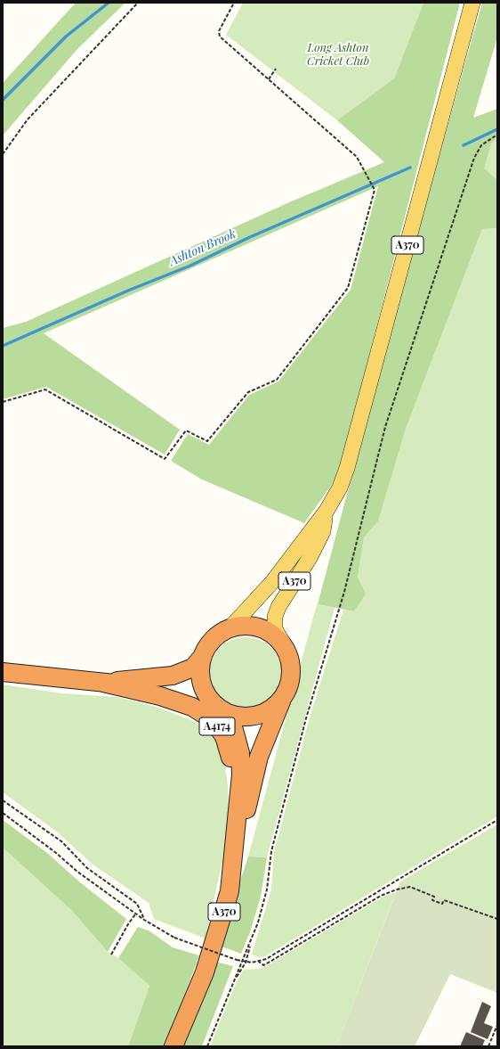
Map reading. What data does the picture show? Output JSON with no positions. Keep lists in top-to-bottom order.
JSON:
{
  "streets": {
    "highway": ["A370", "A4174"]
  },
  "crossings": [
    ["A370", "A4174"]
  ],
  "water": ["Ashton Brook"],
  "parks": ["Long Ashton Cricket Club"]
}
